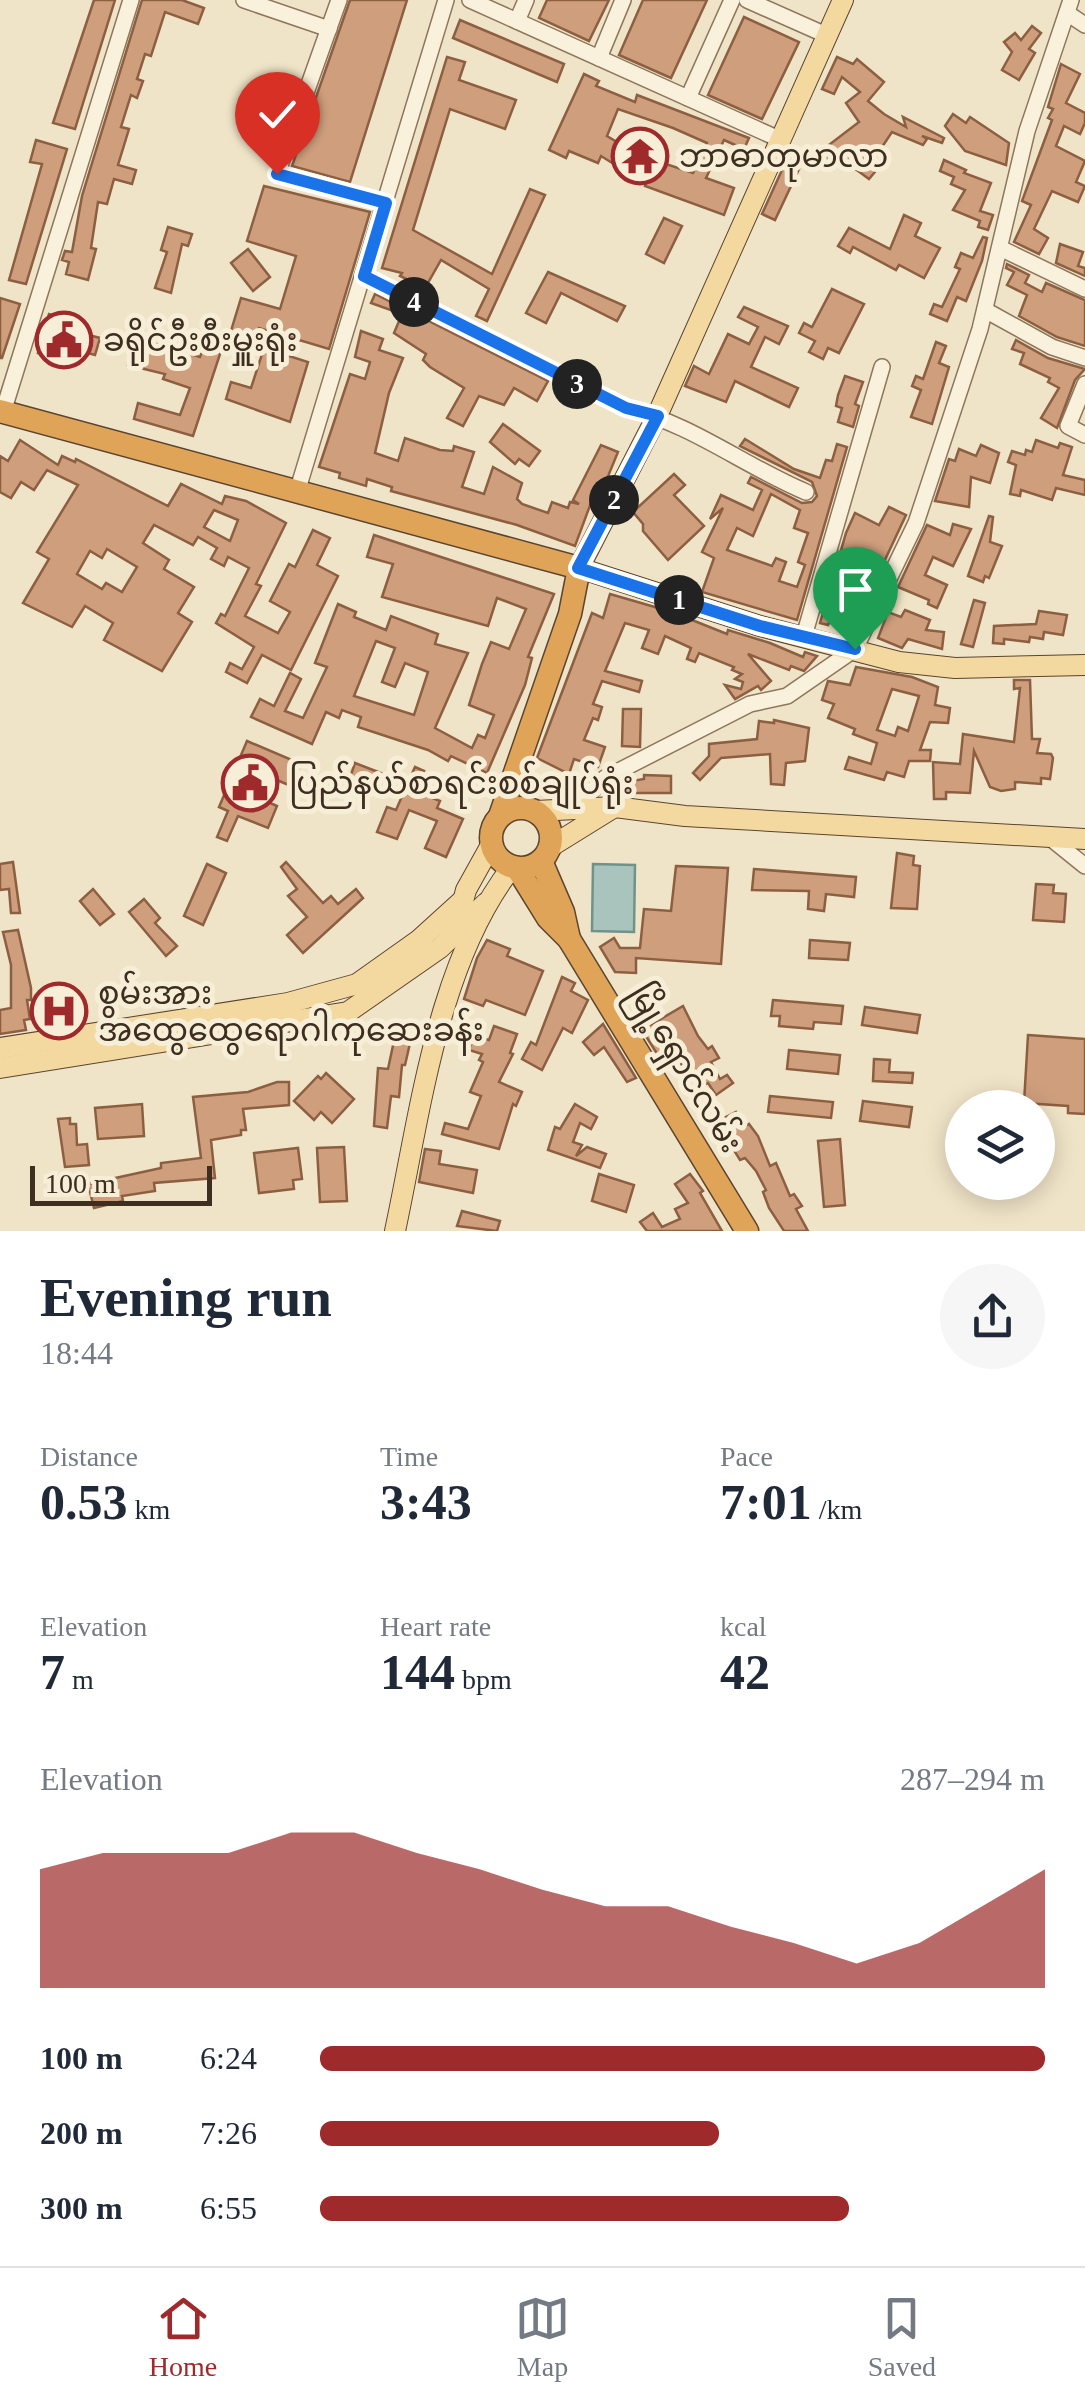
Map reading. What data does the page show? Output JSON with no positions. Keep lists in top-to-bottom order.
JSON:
{
  "streets": {
    "highway": ["မြို့ရှောင်လမ်း"]
  },
  "places": {
    "temple": ["ဘာဓာတုမာလာ"],
    "public building": ["ခရိုင်ဦးစီးမှူးရုံး", "ပြည်နယ်စာရင်းစစ်ချုပ်ရုံး"],
    "hospital": ["စွမ်းအား အထွေထွေရောဂါကုဆေးခန်း"]
  },
  "scale_bar": "100 m",
  "page": {
    "pins": [
      "4",
      "3",
      "2",
      "1"
    ],
    "scale": "100 m",
    "heading": ["Evening run", "18:44"],
    "stats": [
      ["Distance", "0.53 km"],
      ["Time", "3:43"],
      ["Pace", "7:01 /km"],
      ["Elevation", "7 m"],
      ["Heart rate", "144 bpm"],
      ["kcal", "42"]
    ],
    "chart": ["Elevation", "287–294 m"],
    "list": [
      {
        "name": "100 m",
        "note": "6:24"
      },
      {
        "name": "200 m",
        "note": "7:26"
      },
      {
        "name": "300 m",
        "note": "6:55"
      }
    ],
    "tabs": ["Home", "Map", "Saved"]
  }
}
